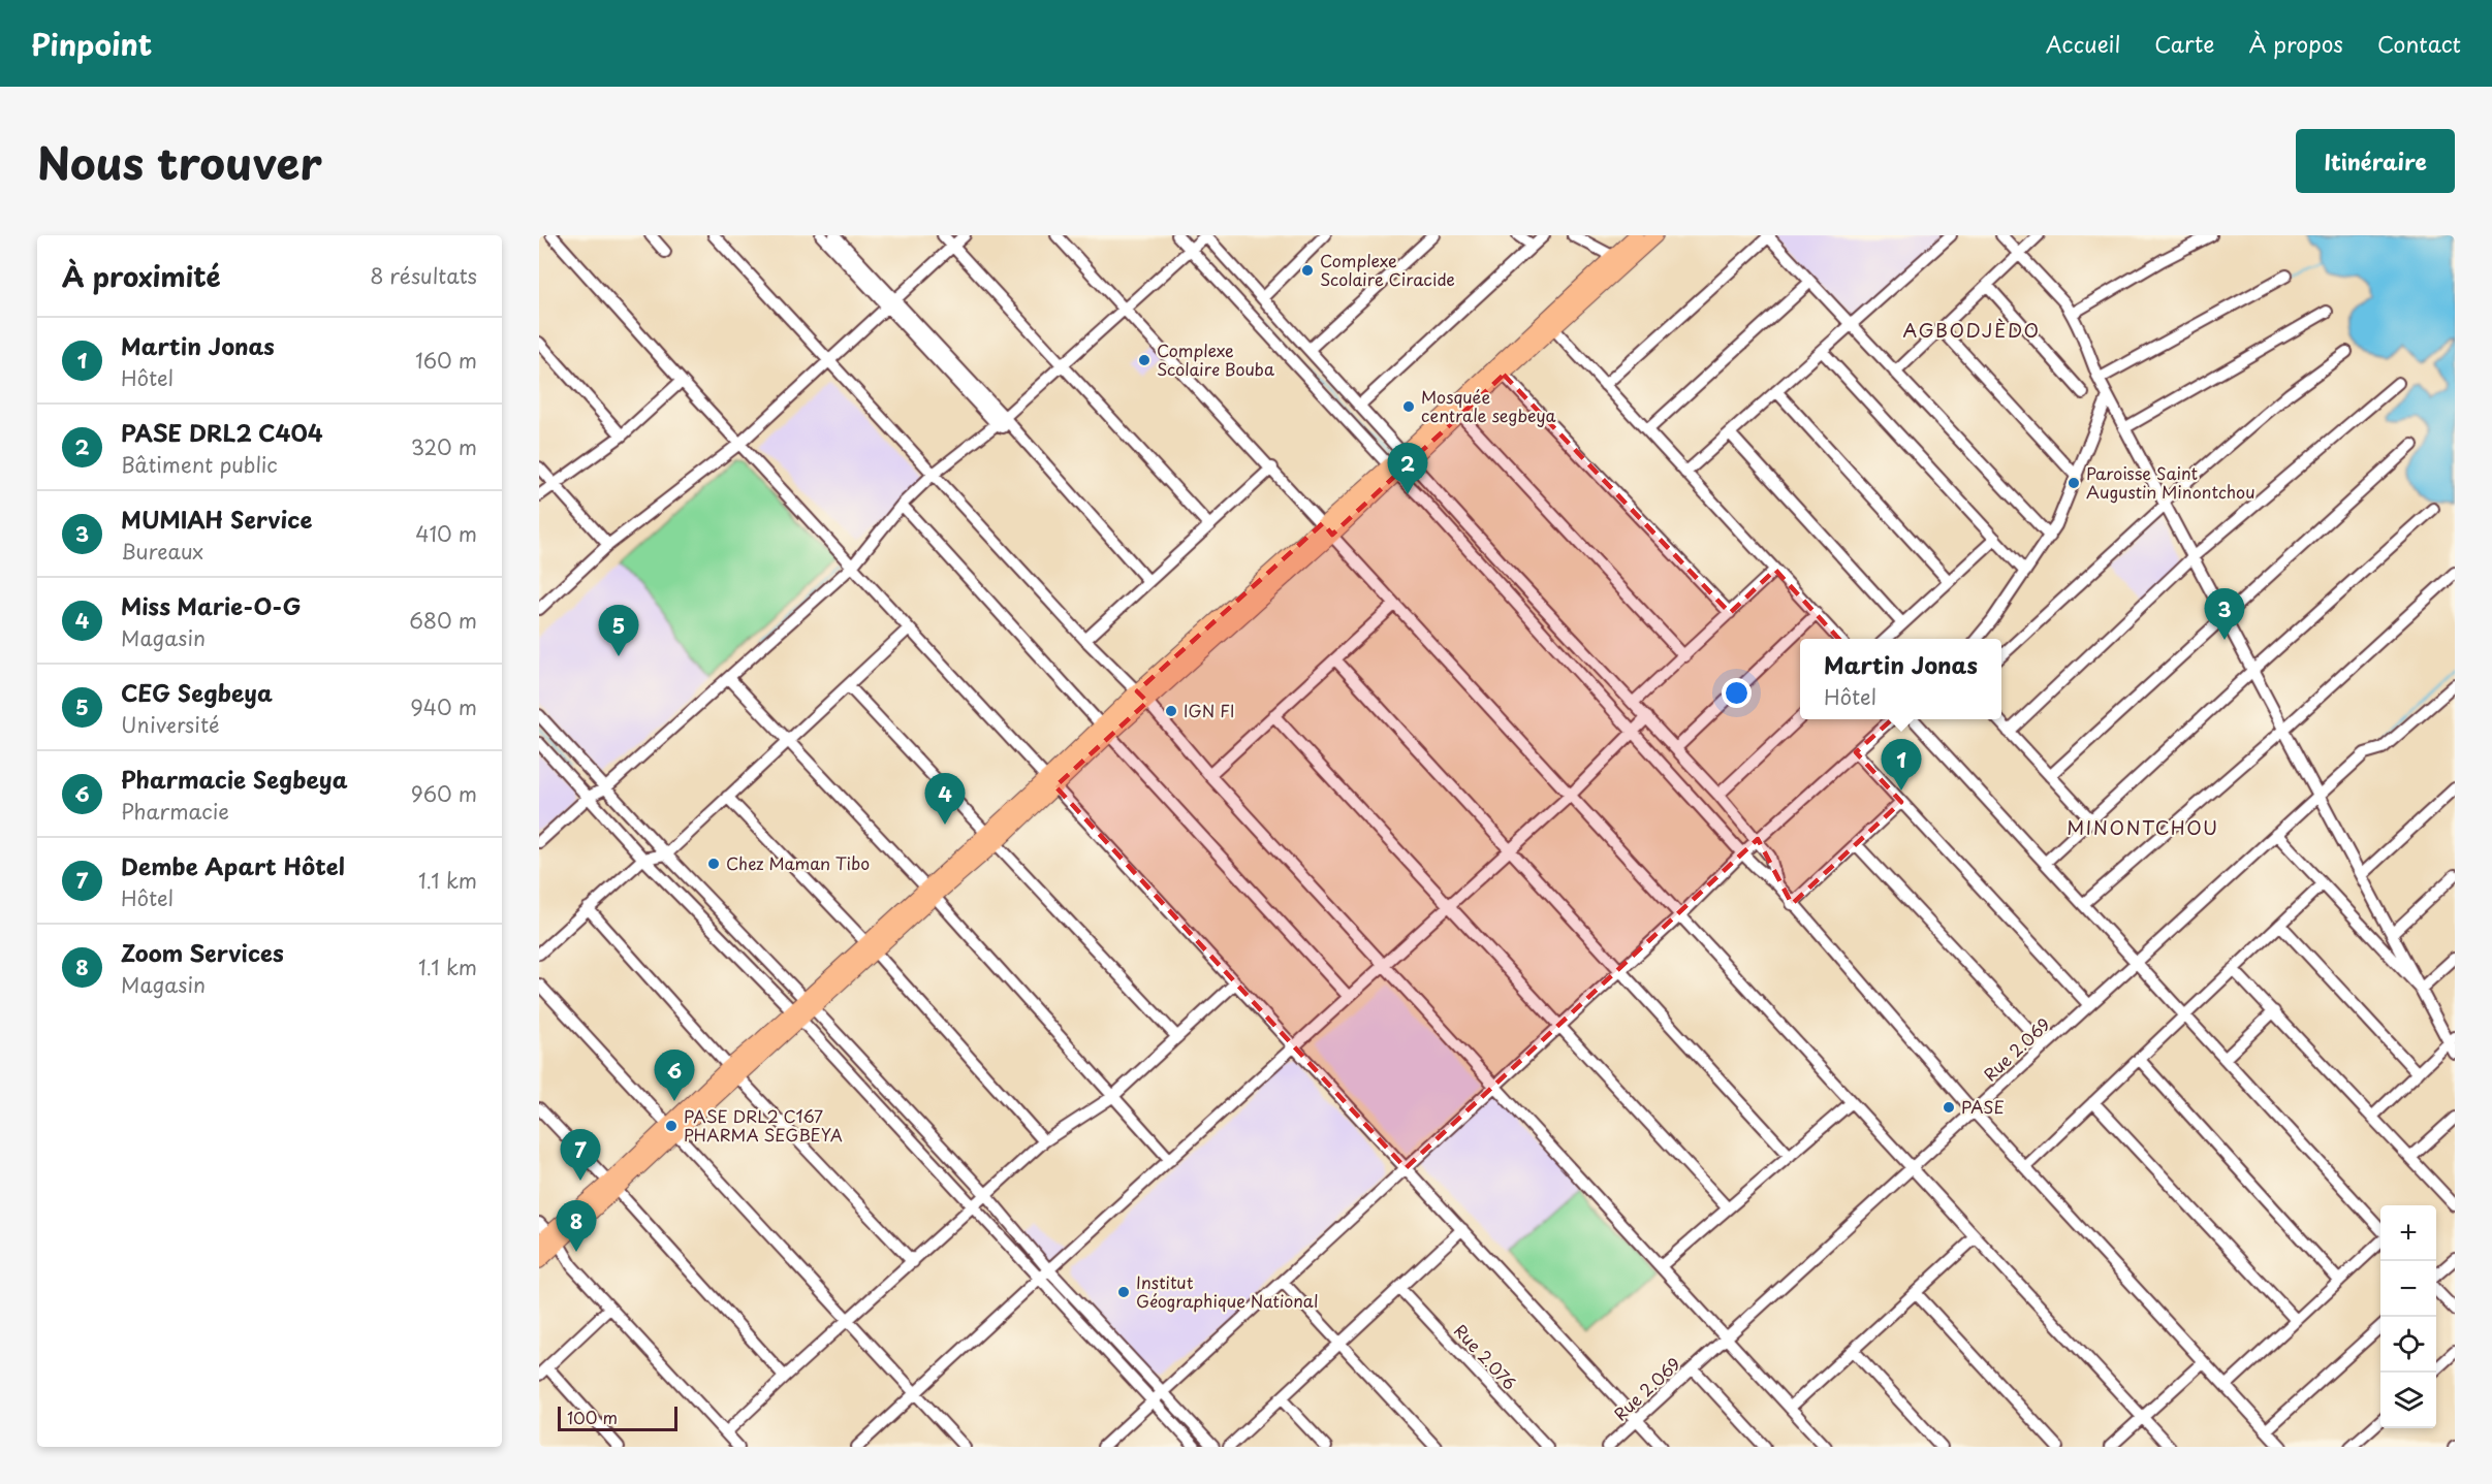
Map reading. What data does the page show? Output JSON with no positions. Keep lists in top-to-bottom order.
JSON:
{
  "streets": {
    "street": ["Rue 2.069", "Rue 2.076"]
  },
  "districts": ["AGBODJÈDO", "MINONTCHOU"],
  "places": [
    "Complexe Scolaire Ciracide",
    "Complexe Scolaire Bouba",
    "Mosquée centrale segbeya",
    "Paroisse Saint Augustin Minontchou",
    "IGN FI",
    "Chez Maman Tibo",
    "PASE",
    "PASE DRL2 C167 PHARMA SEGBEYA",
    "Institut Géographique National"
  ],
  "scale_bar": "100 m",
  "page": {
    "header": "Pinpoint",
    "nav": [
      "Accueil",
      "Carte",
      "À propos",
      "Contact"
    ],
    "title": "Nous trouver",
    "buttons": "Itinéraire",
    "heading": ["À proximité", "8 résultats"],
    "list": [
      {
        "mark": "1",
        "name": "Martin Jonas",
        "note": "Hôtel",
        "value": "160 m"
      },
      {
        "mark": "2",
        "name": "PASE DRL2 C404",
        "note": "Bâtiment public",
        "value": "320 m"
      },
      {
        "mark": "3",
        "name": "MUMIAH Service",
        "note": "Bureaux",
        "value": "410 m"
      },
      {
        "mark": "4",
        "name": "Miss Marie-O-G",
        "note": "Magasin",
        "value": "680 m"
      },
      {
        "mark": "5",
        "name": "CEG Segbeya",
        "note": "Université",
        "value": "940 m"
      },
      {
        "mark": "6",
        "name": "Pharmacie Segbeya",
        "note": "Pharmacie",
        "value": "960 m"
      },
      {
        "mark": "7",
        "name": "Dembe Apart Hôtel",
        "note": "Hôtel",
        "value": "1.1 km"
      },
      {
        "mark": "8",
        "name": "Zoom Services",
        "note": "Magasin",
        "value": "1.1 km"
      }
    ],
    "pins": [
      "2",
      "3",
      "5",
      "1",
      "4",
      "6",
      "7",
      "8"
    ],
    "popup": ["Martin Jonas", "Hôtel"],
    "map_buttons": ["+", "−"],
    "scale": "100 m"
  }
}
